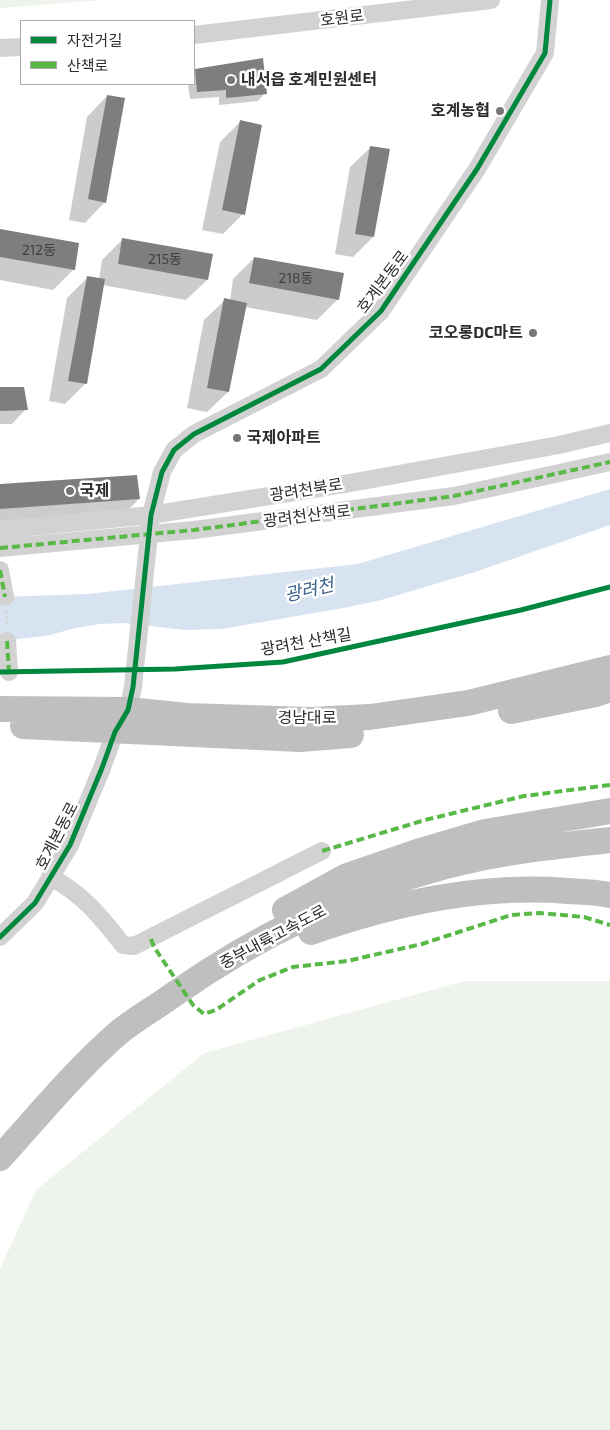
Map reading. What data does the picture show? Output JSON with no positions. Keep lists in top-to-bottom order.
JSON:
{
  "streets": {
    "highway": ["경남대로", "중부내륙고속도로"],
    "street": [
      "호원로",
      "호계본동로",
      "광려천북로",
      "광려천산책로"
    ],
    "cycle path": ["광려천 산책길"]
  },
  "crossings": [
    ["호계본동로", "광려천북로"],
    ["호계본동로", "광려천산책로"],
    ["호계본동로", "경남대로"]
  ],
  "water": ["광려천"],
  "places": [
    "내서읍 호계민원센터",
    "호계농협",
    "코오롱DC마트",
    "국제아파트",
    "국제"
  ],
  "house_numbers": ["212동", "215동", "218동"],
  "legend": ["자전거길", "산책로"]
}
